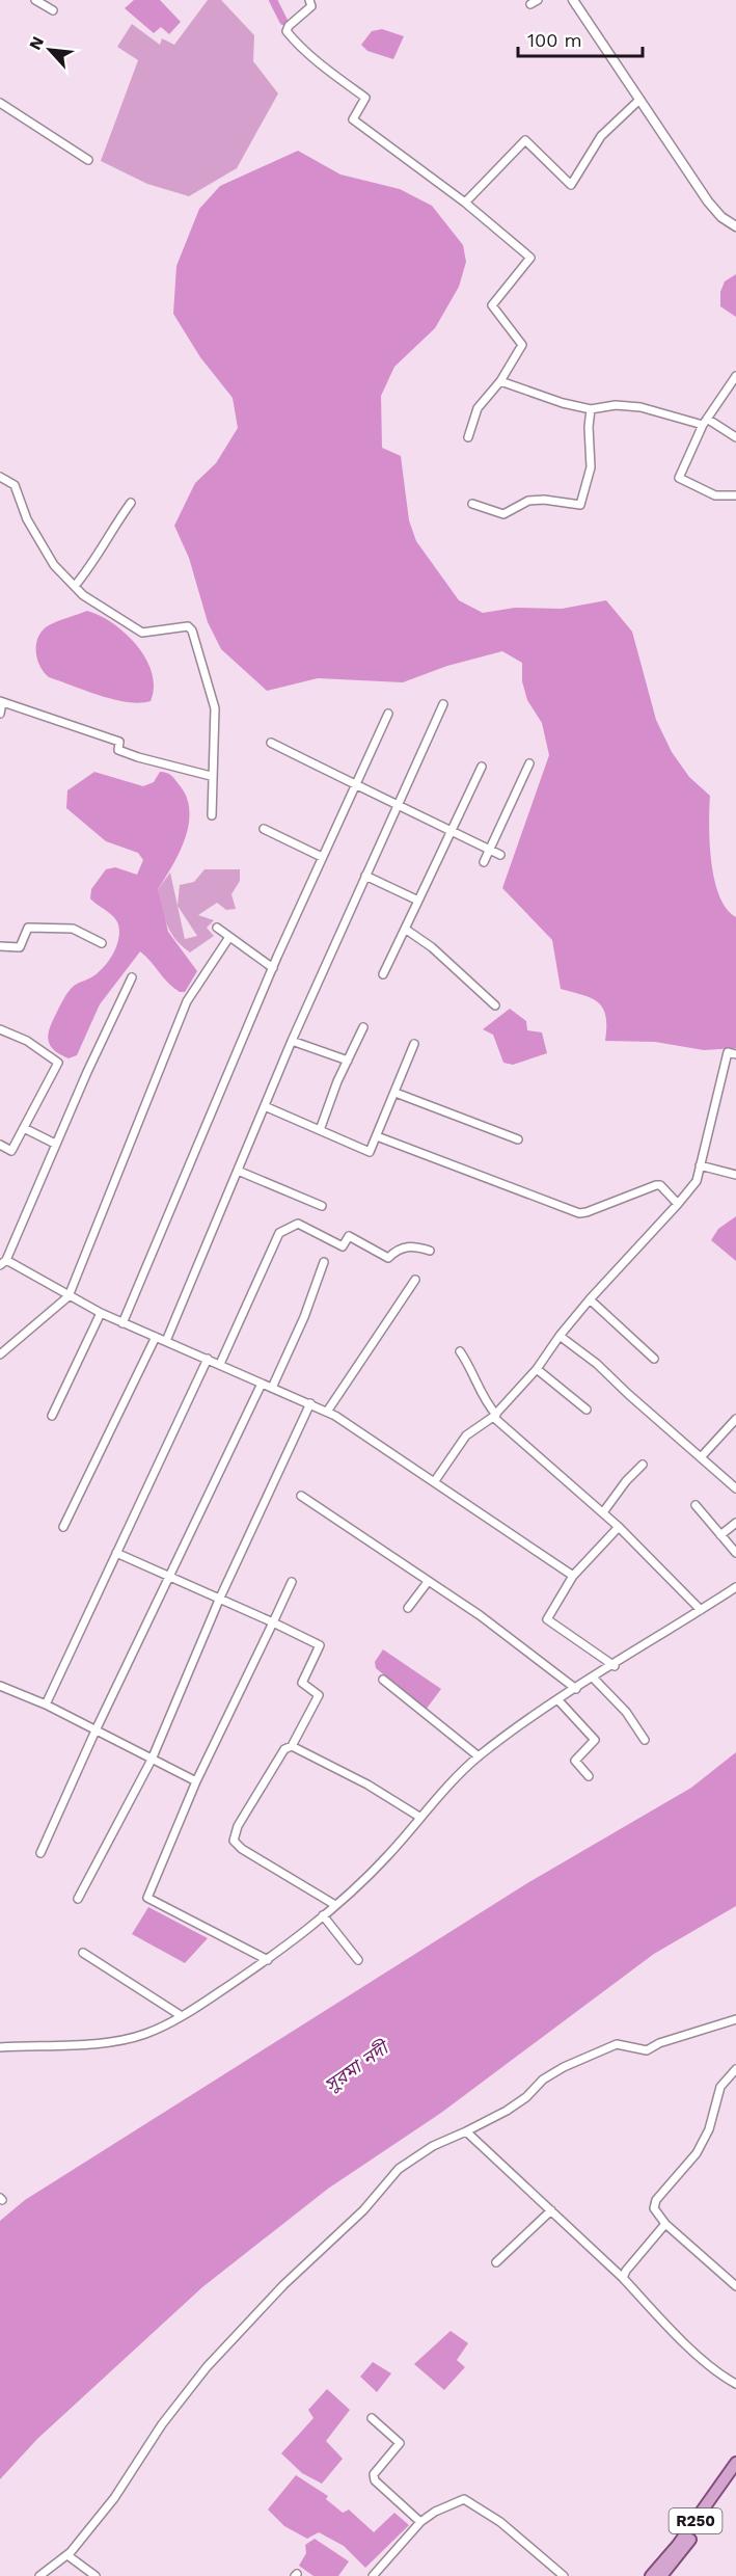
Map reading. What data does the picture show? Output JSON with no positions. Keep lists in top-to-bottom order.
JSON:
{
  "streets": {
    "main road": ["R250"]
  },
  "water": ["সুরমা নদী"],
  "scale_bar": "100 m",
  "north": "top left"
}
